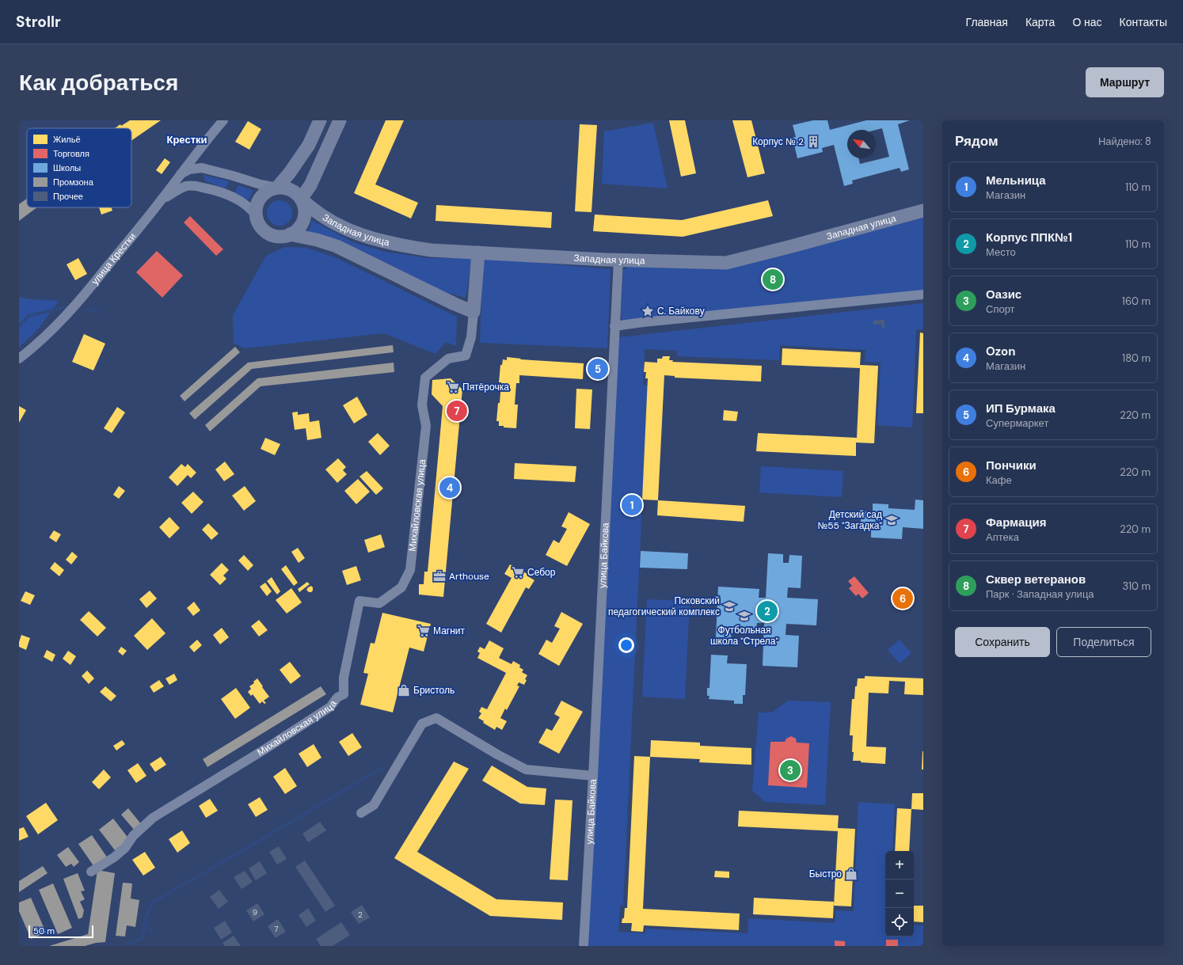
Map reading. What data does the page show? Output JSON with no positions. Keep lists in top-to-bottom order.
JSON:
{
  "streets": {
    "street": [
      "Западная улица",
      "улица Крестки",
      "Михайловская улица",
      "улица Байкова"
    ]
  },
  "crossings": [
    ["Западная улица", "улица Байкова"]
  ],
  "districts": ["Крестки"],
  "places": {
    "building": ["Корпус № 2"],
    "place": ["С. Байкову"],
    "supermarket": ["Пятёрочка", "Себор", "Магнит"],
    "school or university": ["Детский сад №55 \"Загадка\"", "Псковский педагогический комплекс", "Футбольная школа \"Стрела\""],
    "office": ["Arthouse"],
    "shop": ["Бристоль", "Быстро"]
  },
  "house_numbers": ["9", "2", "7"],
  "legend": [
    "Жильё",
    "Торговля",
    "Школы",
    "Промзона",
    "Прочее"
  ],
  "scale_bar": "50 m",
  "north": "top left",
  "page": {
    "header": "Strollr",
    "nav": [
      "Главная",
      "Карта",
      "О нас",
      "Контакты"
    ],
    "buttons": [
      "Маршрут",
      ["Сохранить", "Поделиться"]
    ],
    "title": "Как добраться",
    "heading": ["Рядом", "Найдено: 8"],
    "list": [
      {
        "mark": "1",
        "name": "Мельница",
        "note": "Магазин",
        "value": "110 m"
      },
      {
        "mark": "2",
        "name": "Корпус ППК№1",
        "note": "Место",
        "value": "110 m"
      },
      {
        "mark": "3",
        "name": "Оазис",
        "note": "Спорт",
        "value": "160 m"
      },
      {
        "mark": "4",
        "name": "Ozon",
        "note": "Магазин",
        "value": "180 m"
      },
      {
        "mark": "5",
        "name": "ИП Бурмака",
        "note": "Супермаркет",
        "value": "220 m"
      },
      {
        "mark": "6",
        "name": "Пончики",
        "note": "Кафе",
        "value": "220 m"
      },
      {
        "mark": "7",
        "name": "Фармация",
        "note": "Аптека",
        "value": "220 m"
      },
      {
        "mark": "8",
        "name": "Сквер ветеранов",
        "note": "Парк · Западная улица",
        "value": "310 m"
      }
    ],
    "pins": [
      "8",
      "5",
      "7",
      "4",
      "1",
      "6",
      "2",
      "3"
    ],
    "map_buttons": ["+", "−"],
    "scale": "50 m"
  }
}
